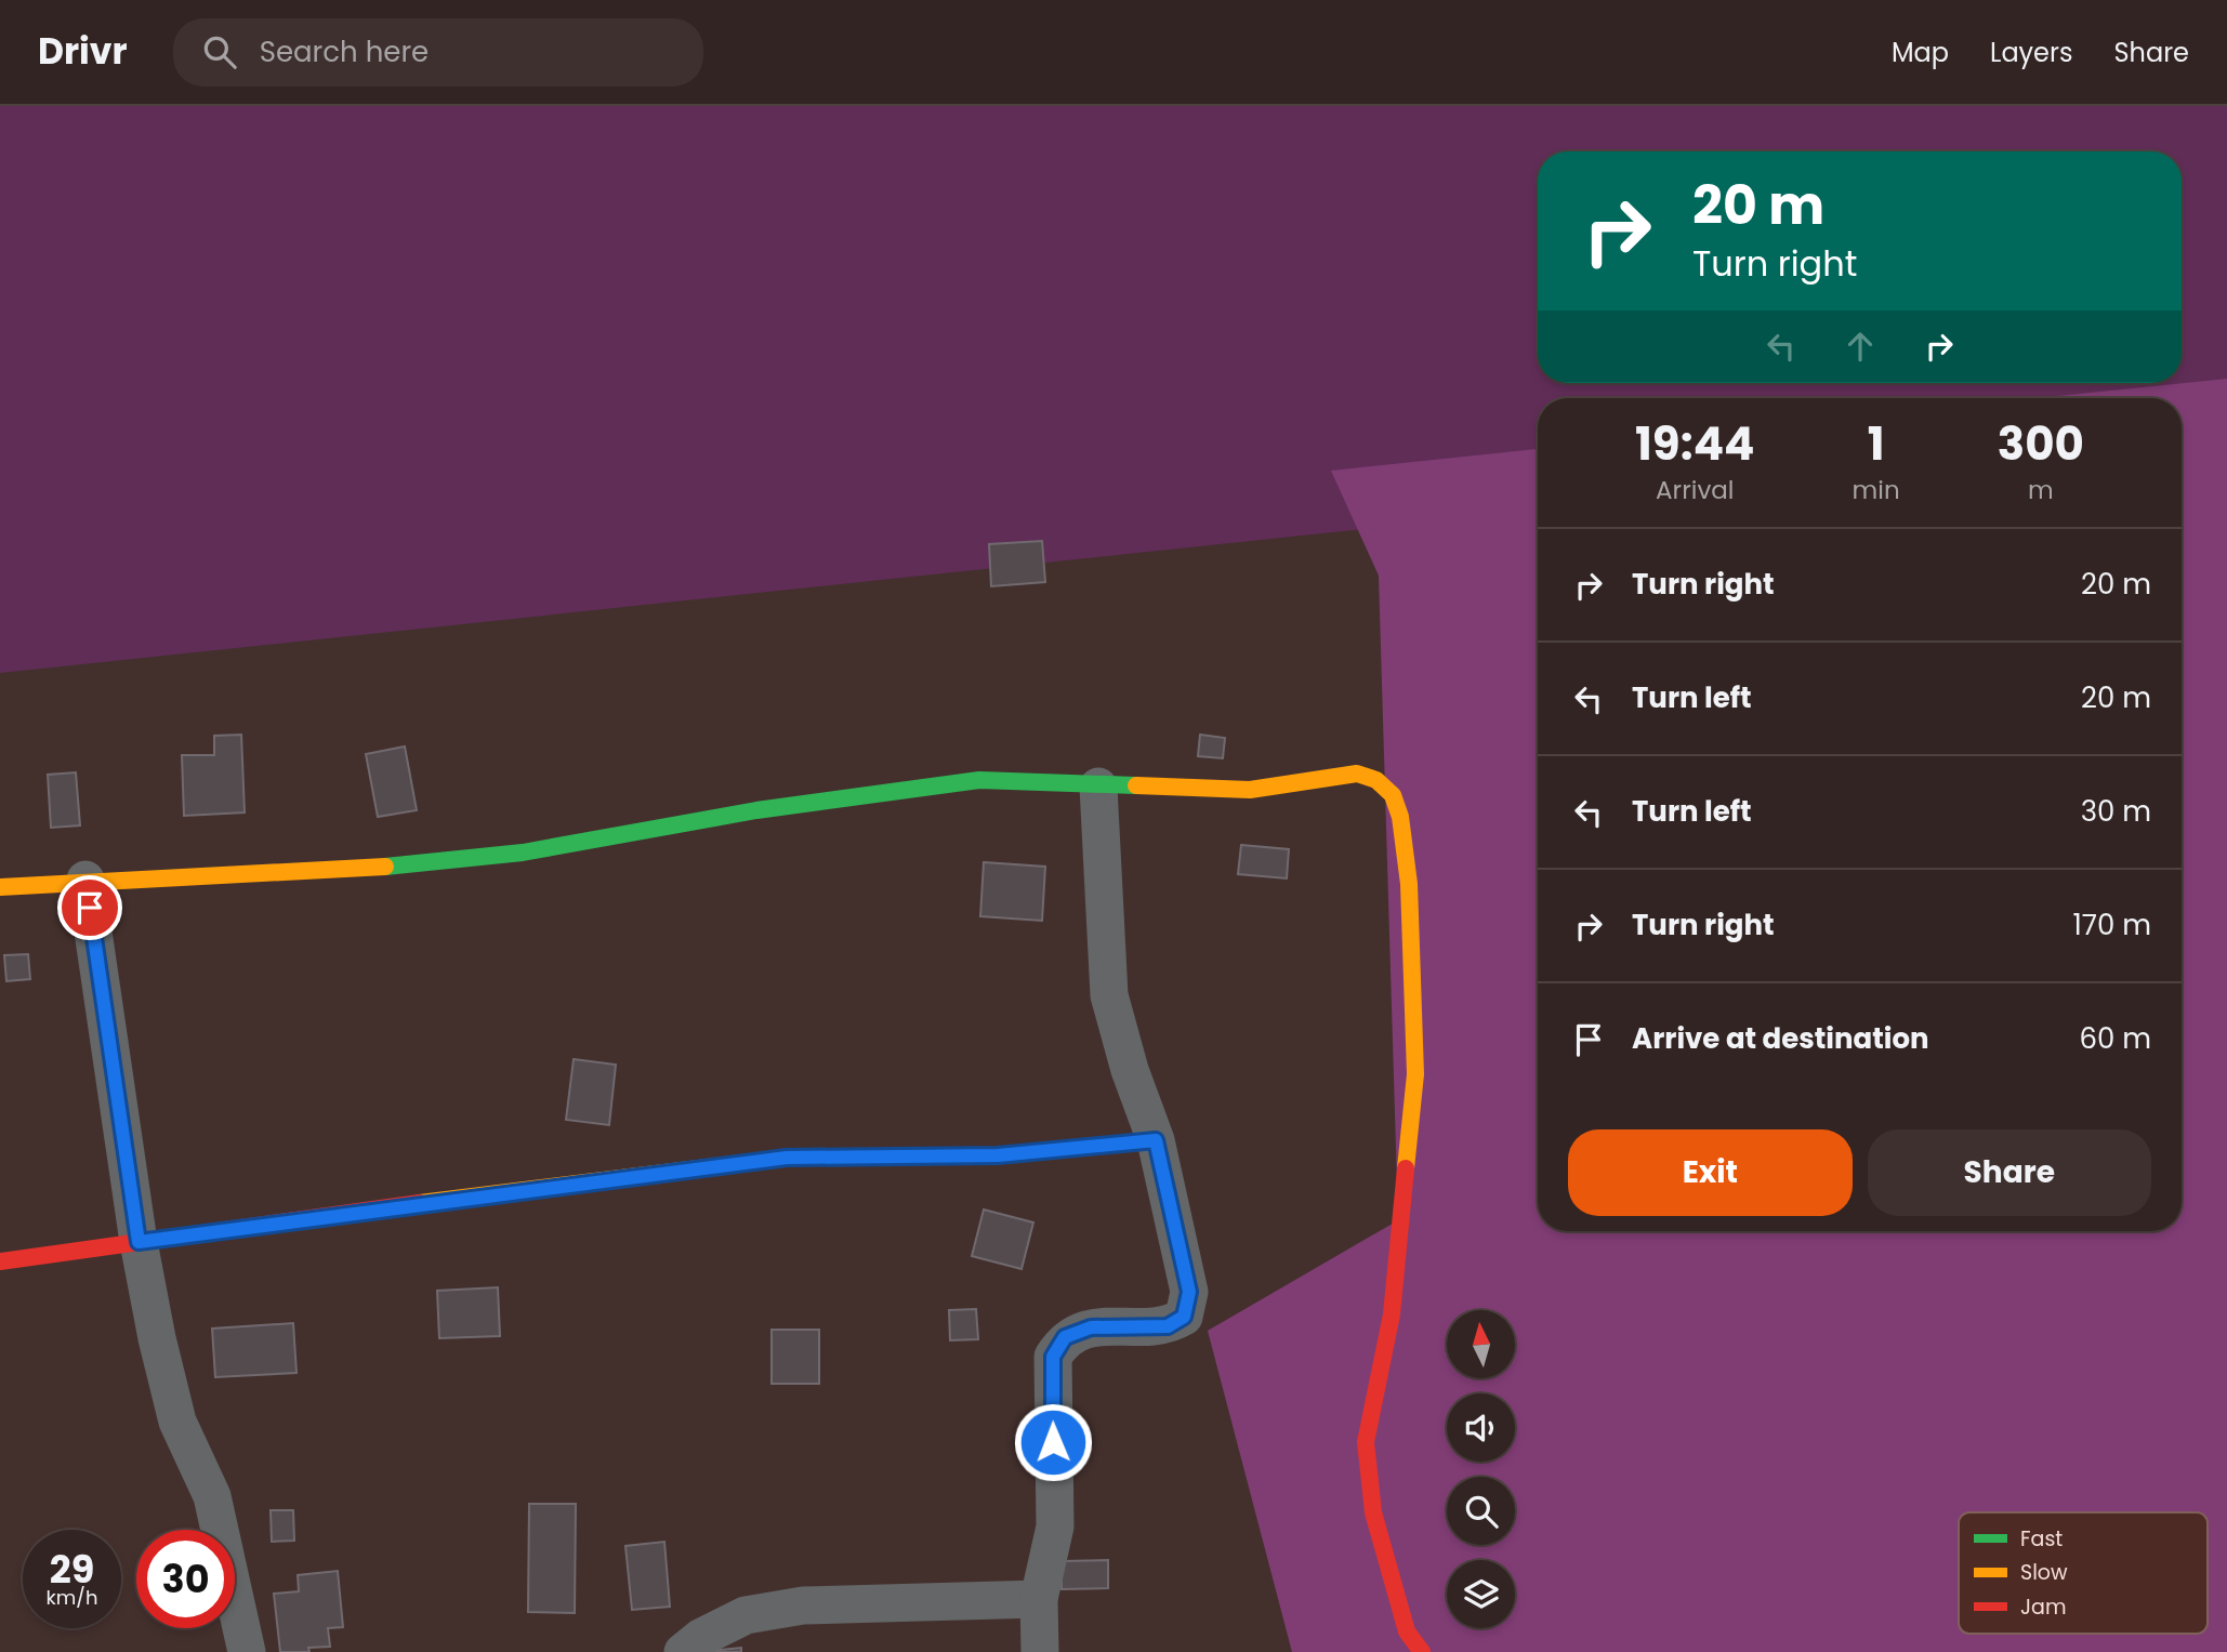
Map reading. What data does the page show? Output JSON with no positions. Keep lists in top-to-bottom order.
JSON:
{
  "legend": ["Fast", "Slow", "Jam"],
  "north": "top",
  "page": {
    "header": "Drivr",
    "search": "Search here",
    "nav": ["Map", "Layers", "Share"],
    "turn": ["20 m", "Turn right"],
    "eta": [
      "19:44",
      "Arrival",
      "1",
      "min",
      "300",
      "m"
    ],
    "list": [
      {
        "name": "Turn right",
        "value": "20 m"
      },
      {
        "name": "Turn left",
        "value": "20 m"
      },
      {
        "name": "Turn left",
        "value": "30 m"
      },
      {
        "name": "Turn right",
        "value": "170 m"
      },
      {
        "name": "Arrive at destination",
        "value": "60 m"
      }
    ],
    "buttons": ["Exit", "Share"],
    "speed": "29 km/h",
    "limit": "30"
  }
}
